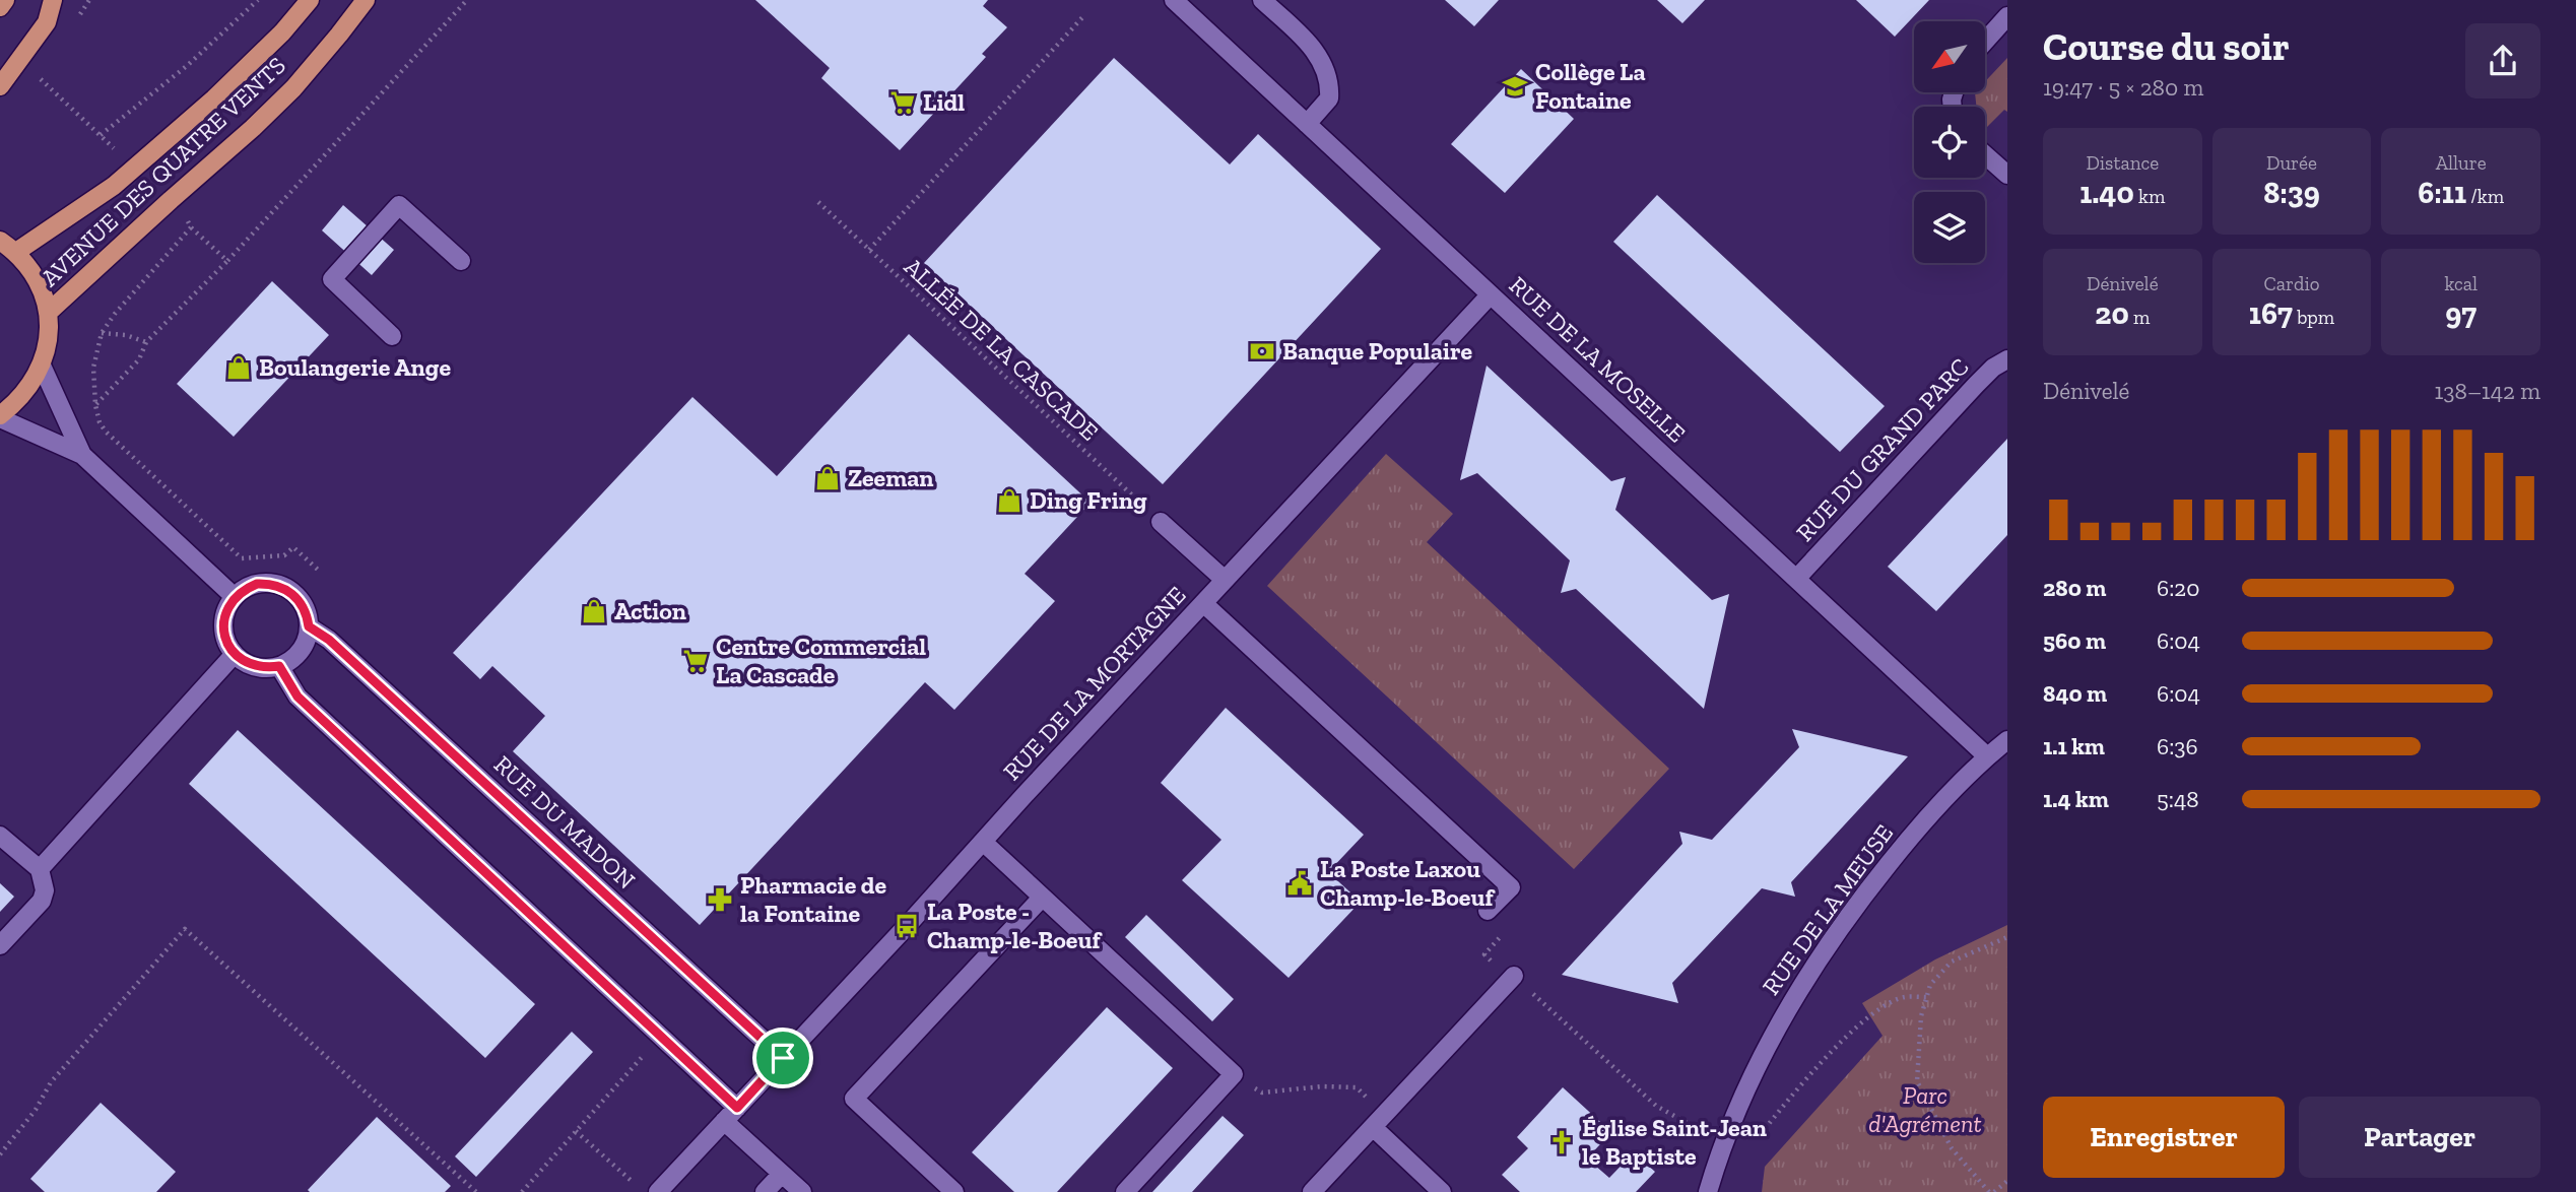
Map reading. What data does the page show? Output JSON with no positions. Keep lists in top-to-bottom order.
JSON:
{
  "streets": {
    "main road": ["AVENUE DES QUATRE VENTS"],
    "street": [
      "RUE DE LA MOSELLE",
      "RUE DU GRAND PARC",
      "RUE DE LA MORTAGNE",
      "RUE DU MADON",
      "RUE DE LA MEUSE"
    ],
    "path": ["ALLÉE DE LA CASCADE"]
  },
  "crossings": [
    ["RUE DE LA MOSELLE", "RUE DU GRAND PARC"],
    ["RUE DE LA MOSELLE", "RUE DE LA MORTAGNE"],
    ["RUE DE LA MOSELLE", "RUE DE LA MEUSE"],
    ["RUE DE LA MORTAGNE", "RUE DU MADON"]
  ],
  "parks": ["Parc d'Agrément"],
  "places": {
    "school or university": ["Collège La Fontaine"],
    "supermarket": ["Lidl", "Centre Commercial La Cascade"],
    "bank": ["Banque Populaire"],
    "shop": [
      "Boulangerie Ange",
      "Zeeman",
      "Ding Fring",
      "Action"
    ],
    "public building": ["La Poste Laxou Champ-le-Boeuf"],
    "pharmacy": ["Pharmacie de la Fontaine"],
    "bus stop": ["La Poste - Champ-le-Boeuf"],
    "church": ["Église Saint-Jean le Baptiste"]
  },
  "north": "bottom left",
  "page": {
    "heading": ["Course du soir", "19:47 · 5 × 280 m"],
    "stats": [
      ["Distance", "1.40 km"],
      ["Durée", "8:39"],
      ["Allure", "6:11 /km"],
      ["Dénivelé", "20 m"],
      ["Cardio", "167 bpm"],
      ["kcal", "97"]
    ],
    "chart": ["Dénivelé", "138–142 m"],
    "list": [
      {
        "name": "280 m",
        "note": "6:20"
      },
      {
        "name": "560 m",
        "note": "6:04"
      },
      {
        "name": "840 m",
        "note": "6:04"
      },
      {
        "name": "1.1 km",
        "note": "6:36"
      },
      {
        "name": "1.4 km",
        "note": "5:48"
      }
    ],
    "buttons": ["Enregistrer", "Partager"]
  }
}
